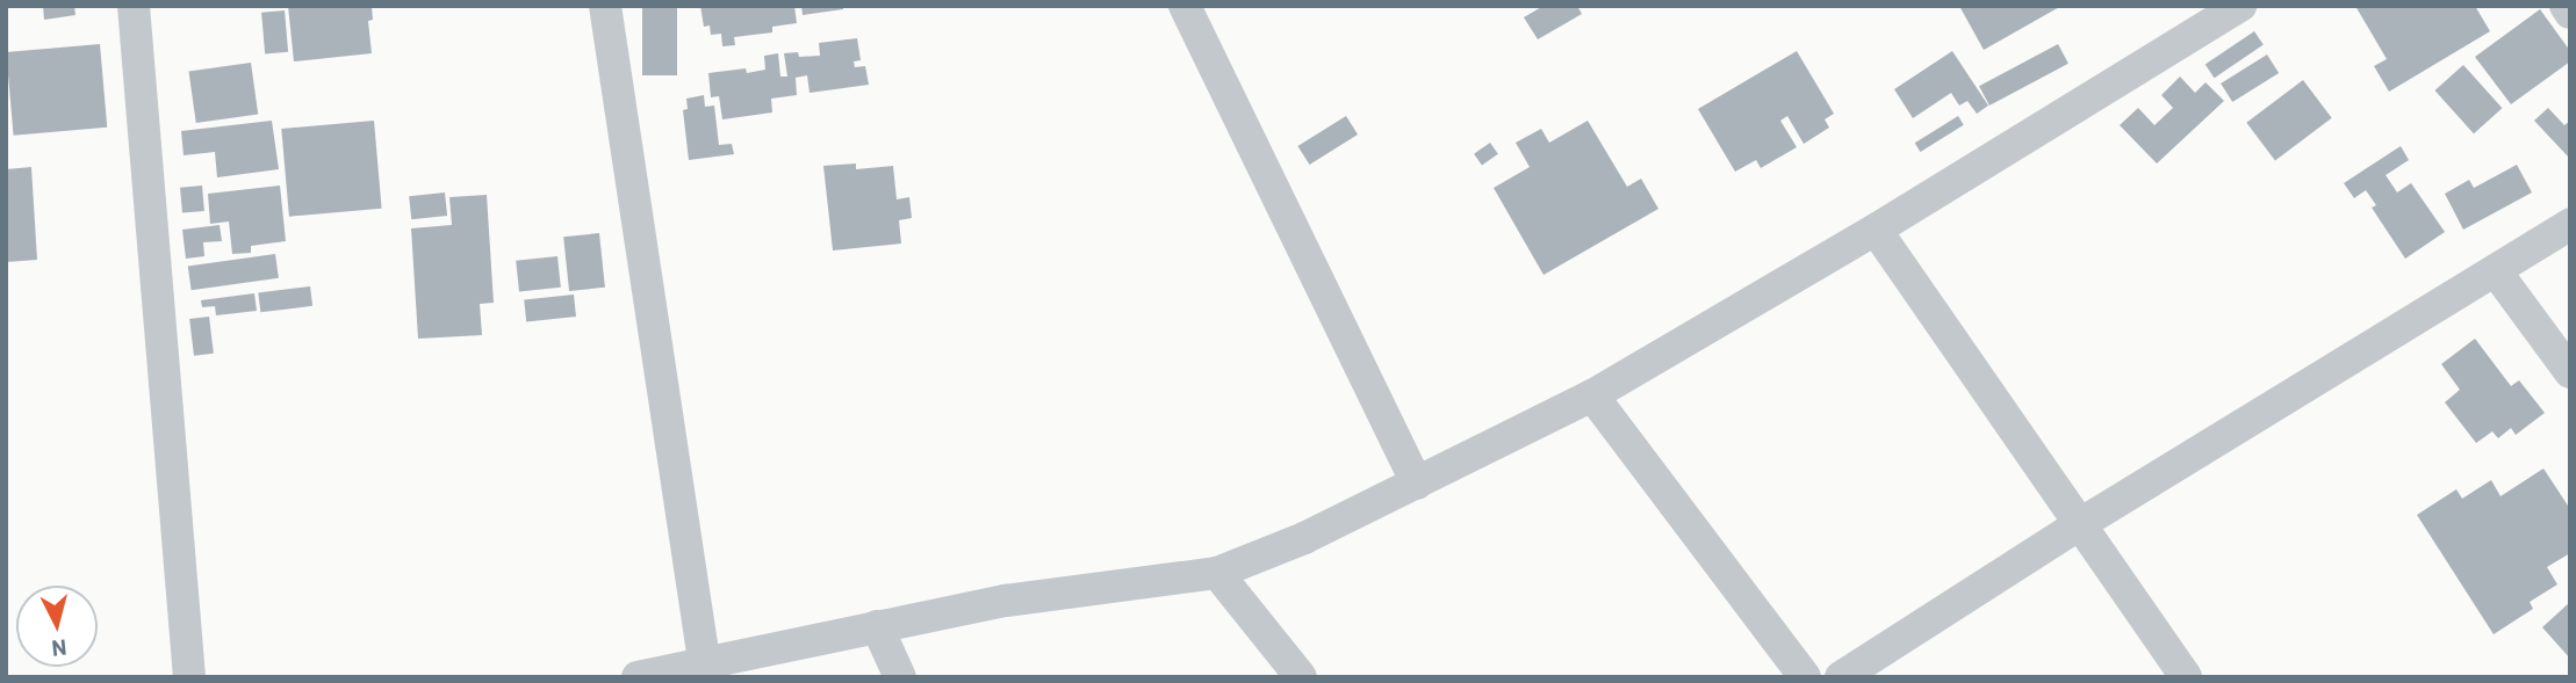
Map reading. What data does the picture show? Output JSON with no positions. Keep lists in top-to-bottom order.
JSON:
{
  "north": "bottom"
}
